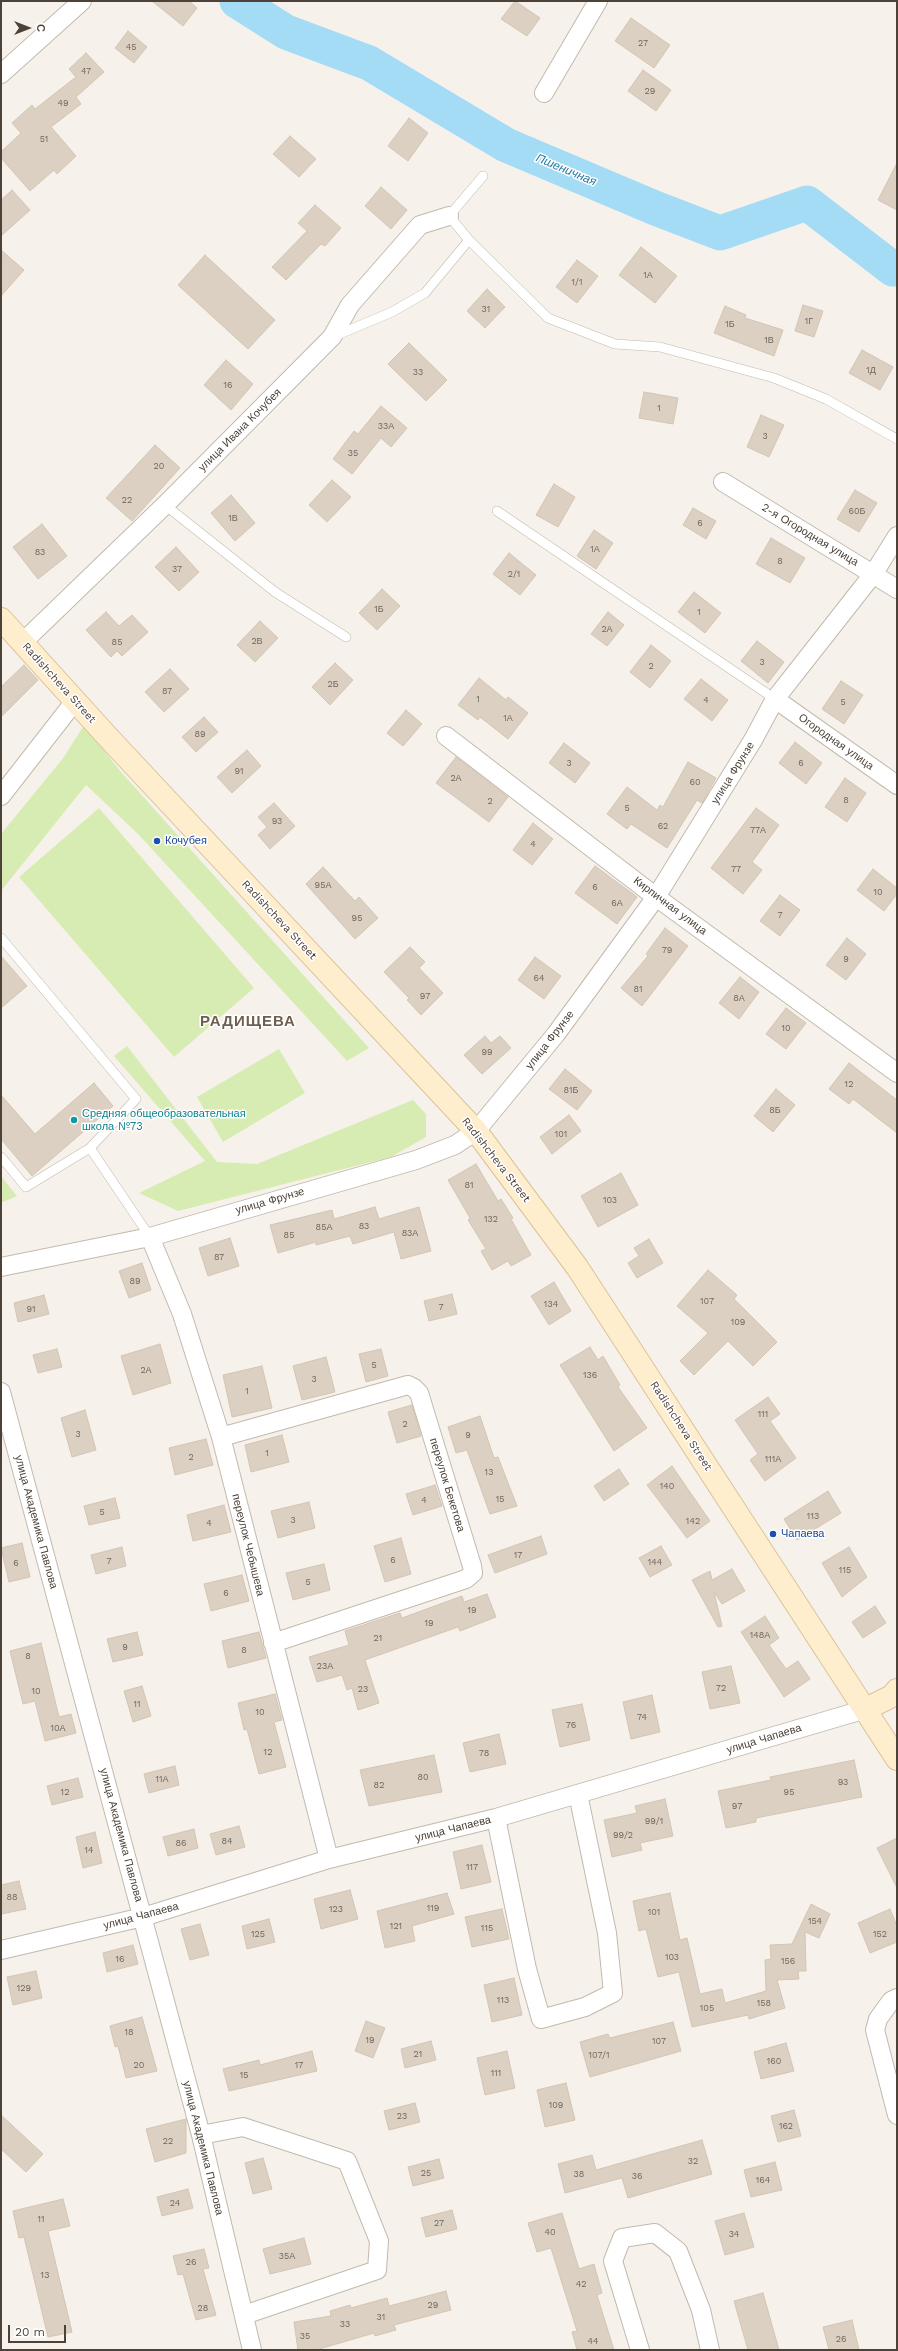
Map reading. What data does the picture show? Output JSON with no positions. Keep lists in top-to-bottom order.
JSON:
{
  "streets": {
    "main road": ["Radishcheva Street", "улица Чапаева"],
    "street": [
      "улица Ивана Кочубея",
      "2-я Огородная улица",
      "Огородная улица",
      "улица Фрунзе",
      "Кирпичная улица",
      "переулок Бекетова",
      "улица Академика Павлова",
      "переулок Чебышева"
    ]
  },
  "crossings": [
    ["улица Ивана Кочубея", "Radishcheva Street"],
    ["2-я Огородная улица", "улица Фрунзе"],
    ["Radishcheva Street", "улица Фрунзе"],
    ["Radishcheva Street", "улица Чапаева"],
    ["Огородная улица", "улица Фрунзе"],
    ["улица Фрунзе", "Кирпичная улица"],
    ["улица Фрунзе", "переулок Чебышева"],
    ["переулок Бекетова", "переулок Чебышева"],
    ["улица Академика Павлова", "улица Чапаева"],
    ["переулок Чебышева", "улица Чапаева"]
  ],
  "districts": ["РАДИЩЕВА"],
  "water": ["Пшеничная"],
  "places": ["Кочубея", "Средняя общеобразовательная школа №73", "Чапаева"],
  "house_numbers": [
    "27",
    "45",
    "47",
    "29",
    "49",
    "51",
    "1А",
    "1/1",
    "31",
    "1Г",
    "1Б",
    "1В",
    "1Д",
    "33",
    "16",
    "1",
    "33А",
    "3",
    "35",
    "20",
    "22",
    "60Б",
    "1В",
    "6",
    "1А",
    "83",
    "8",
    "37",
    "2/1",
    "1Б",
    "1",
    "2А",
    "2В",
    "85",
    "3",
    "2",
    "2Б",
    "87",
    "1",
    "4",
    "5",
    "1А",
    "89",
    "3",
    "6",
    "91",
    "2А",
    "60",
    "8",
    "2",
    "5",
    "93",
    "62",
    "77А",
    "4",
    "77",
    "95А",
    "6",
    "10",
    "6А",
    "7",
    "95",
    "79",
    "9",
    "64",
    "81",
    "97",
    "8А",
    "10",
    "99",
    "12",
    "81Б",
    "8Б",
    "101",
    "81",
    "103",
    "132",
    "83",
    "85А",
    "83А",
    "85",
    "87",
    "89",
    "107",
    "134",
    "7",
    "91",
    "109",
    "5",
    "2А",
    "136",
    "3",
    "1",
    "111",
    "2",
    "3",
    "9",
    "1",
    "2",
    "111А",
    "13",
    "140",
    "15",
    "4",
    "5",
    "113",
    "3",
    "142",
    "4",
    "17",
    "6",
    "7",
    "144",
    "6",
    "115",
    "5",
    "6",
    "19",
    "19",
    "148А",
    "21",
    "9",
    "8",
    "8",
    "23А",
    "72",
    "23",
    "10",
    "11",
    "10",
    "74",
    "76",
    "10А",
    "12",
    "78",
    "80",
    "11А",
    "93",
    "82",
    "12",
    "95",
    "97",
    "99/1",
    "99/2",
    "84",
    "86",
    "14",
    "117",
    "88",
    "119",
    "123",
    "101",
    "154",
    "121",
    "115",
    "125",
    "152",
    "103",
    "16",
    "156",
    "129",
    "113",
    "158",
    "105",
    "18",
    "19",
    "107",
    "21",
    "107/1",
    "160",
    "20",
    "17",
    "111",
    "15",
    "109",
    "23",
    "162",
    "22",
    "32",
    "25",
    "38",
    "36",
    "164",
    "24",
    "11",
    "27",
    "40",
    "34",
    "35А",
    "26",
    "13",
    "42",
    "29",
    "28",
    "31",
    "33",
    "35",
    "26",
    "44"
  ],
  "scale_bar": "20 m",
  "north": "right"
}
